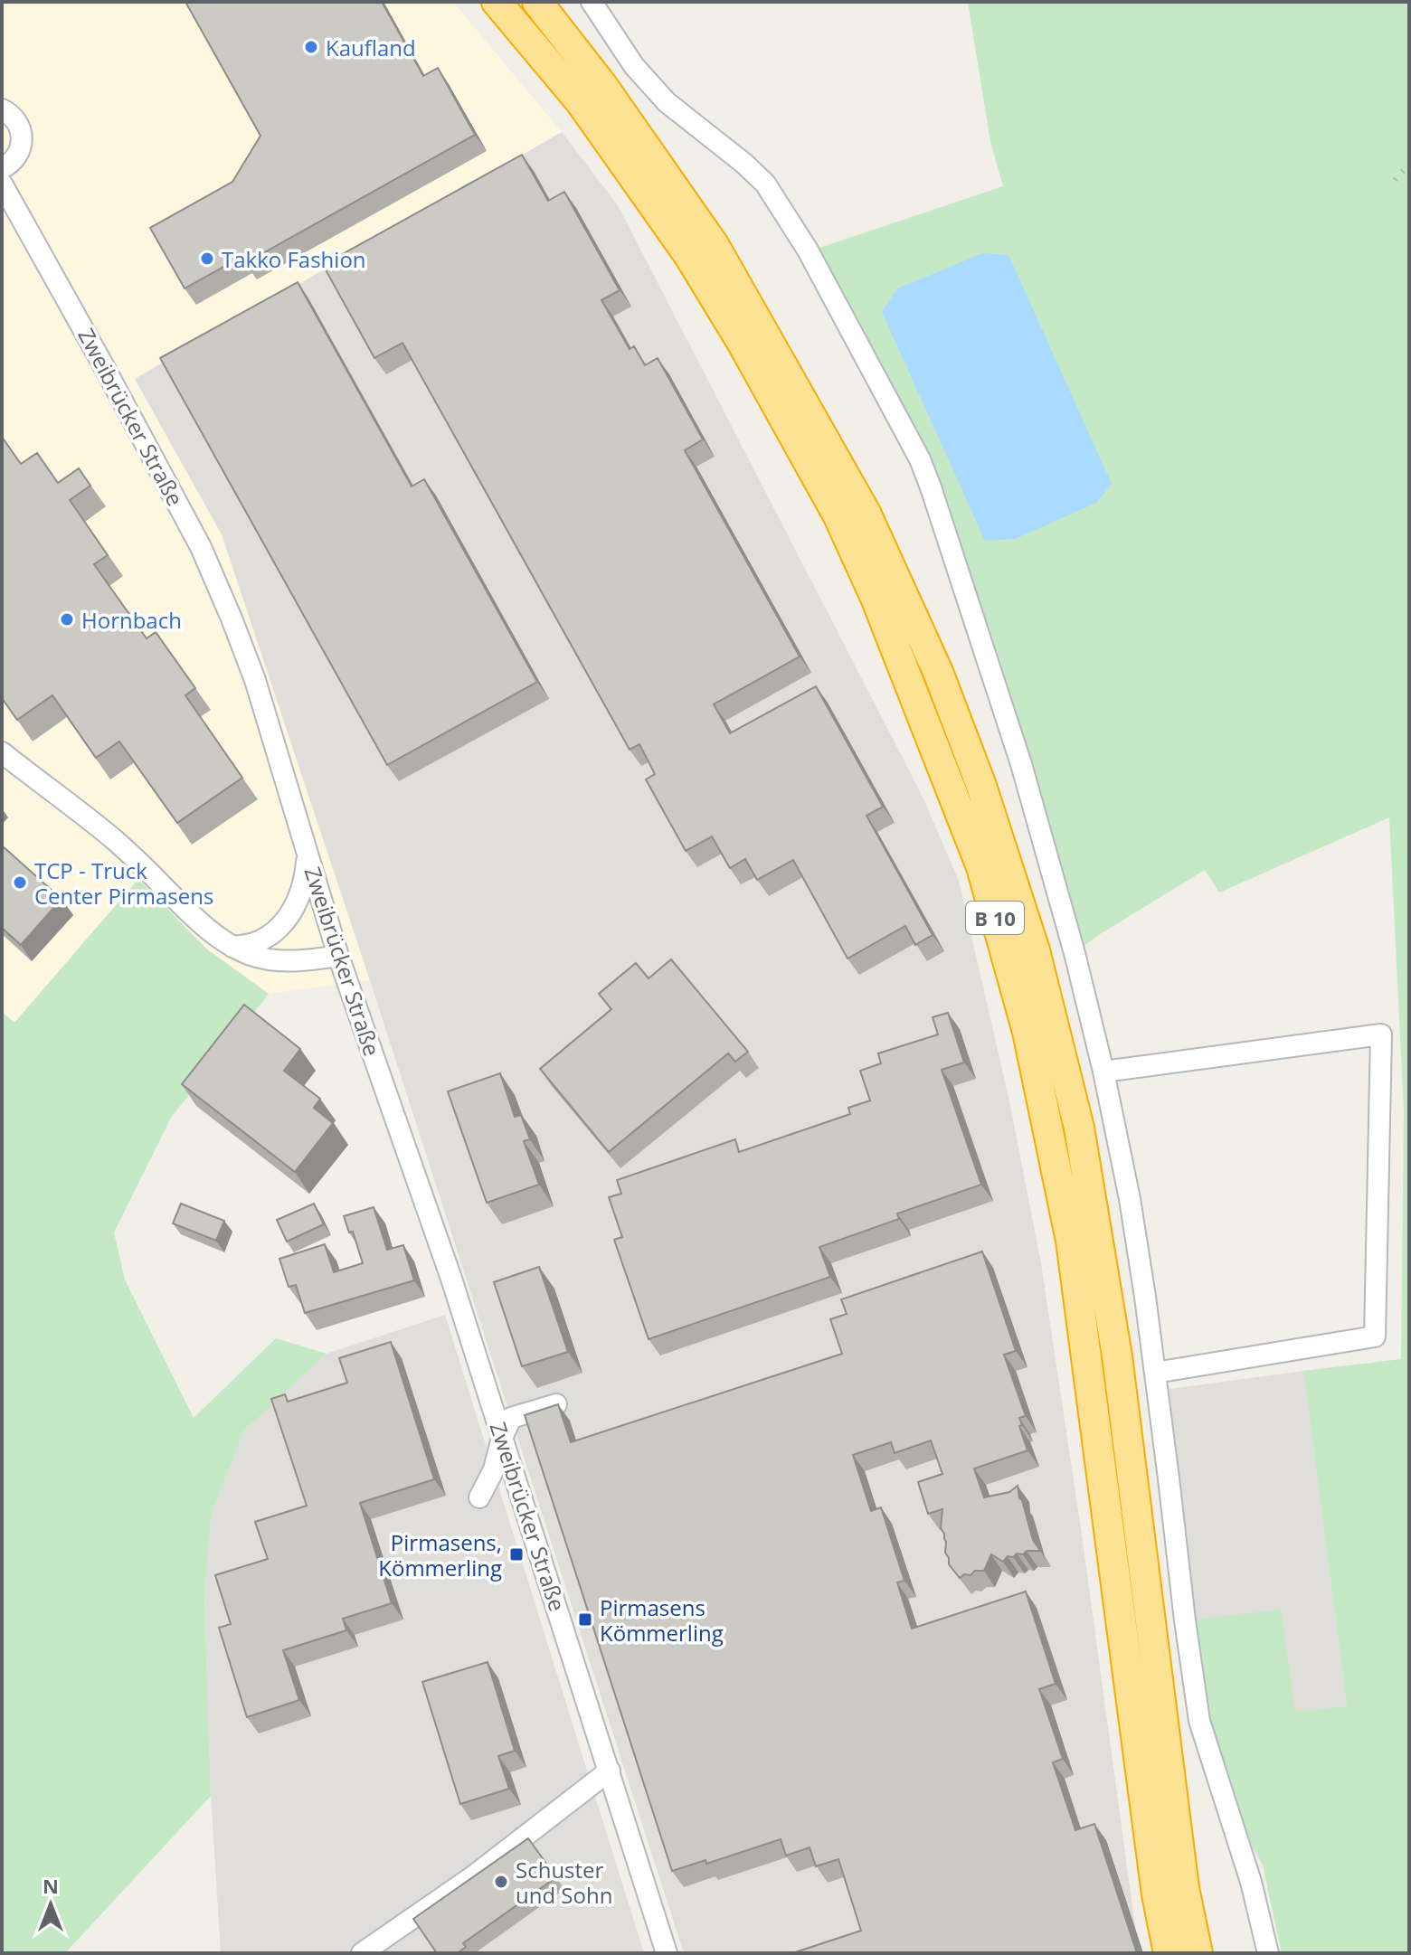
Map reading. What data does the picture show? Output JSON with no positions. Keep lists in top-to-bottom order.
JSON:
{
  "streets": {
    "highway": ["B 10"],
    "street": ["Zweibrücker Straße"]
  },
  "places": {
    "other": [
      "Kaufland",
      "Takko Fashion",
      "Hornbach",
      "TCP - Truck Center Pirmasens",
      "Schuster und Sohn"
    ],
    "transit": ["Pirmasens, Kömmerling", "Pirmasens Kömmerling"]
  },
  "north": "top"
}
